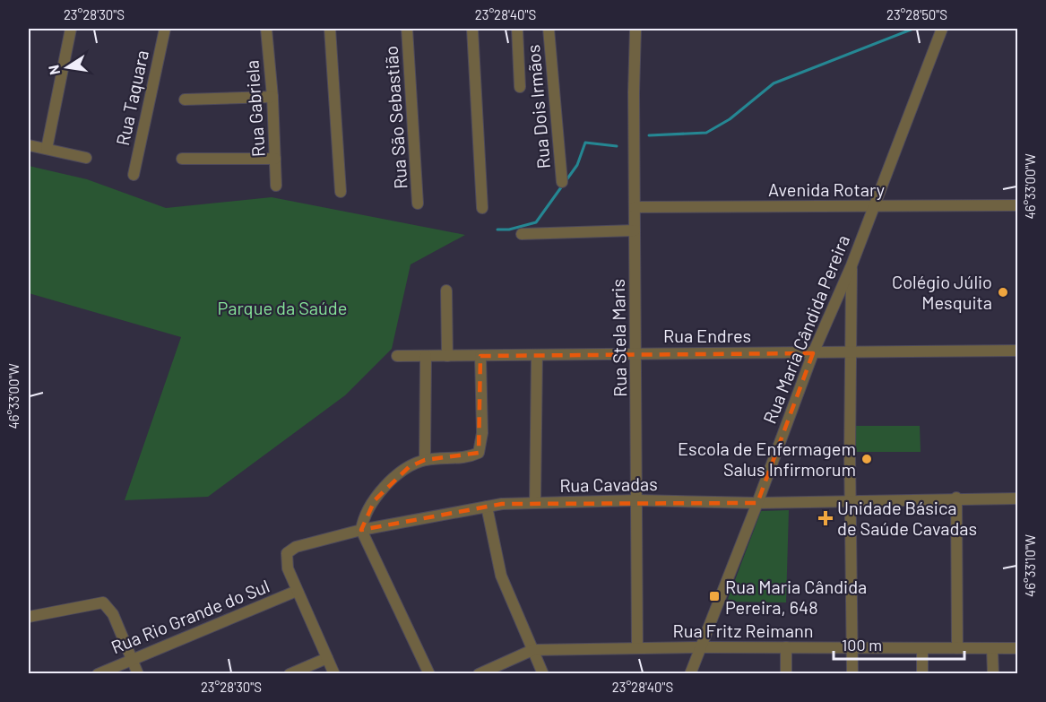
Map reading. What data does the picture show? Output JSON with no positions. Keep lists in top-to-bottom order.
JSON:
{
  "streets": {
    "street": [
      "Rua Taquara",
      "Rua Dois Irmãos",
      "Rua Gabriela",
      "Rua São Sebastião",
      "Avenida Rotary",
      "Rua Maria Cândida Pereira",
      "Rua Endres",
      "Rua Stela Maris",
      "Rua Cavadas",
      "Rua Rio Grande do Sul",
      "Rua Fritz Reimann"
    ]
  },
  "crossings": [
    ["Avenida Rotary", "Rua Maria Cândida Pereira"],
    ["Avenida Rotary", "Rua Stela Maris"],
    ["Rua Maria Cândida Pereira", "Rua Endres"],
    ["Rua Maria Cândida Pereira", "Rua Cavadas"],
    ["Rua Maria Cândida Pereira", "Rua Fritz Reimann"],
    ["Rua Endres", "Rua Stela Maris"],
    ["Rua Stela Maris", "Rua Cavadas"],
    ["Rua Stela Maris", "Rua Fritz Reimann"],
    ["Rua Cavadas", "Rua Rio Grande do Sul"]
  ],
  "parks": ["Parque da Saúde"],
  "places": {
    "other": ["Colégio Júlio Mesquita", "Escola de Enfermagem Salus Infirmorum"],
    "health": ["Unidade Básica de Saúde Cavadas"],
    "transit": ["Rua Maria Cândida Pereira, 648"]
  },
  "scale_bar": "100 m",
  "north": "left",
  "coordinates": [
    "23°28'30\"S",
    "23°28'40\"S",
    "23°28'50\"S",
    "46°33'00\"W",
    "46°33'10\"W"
  ]
}
